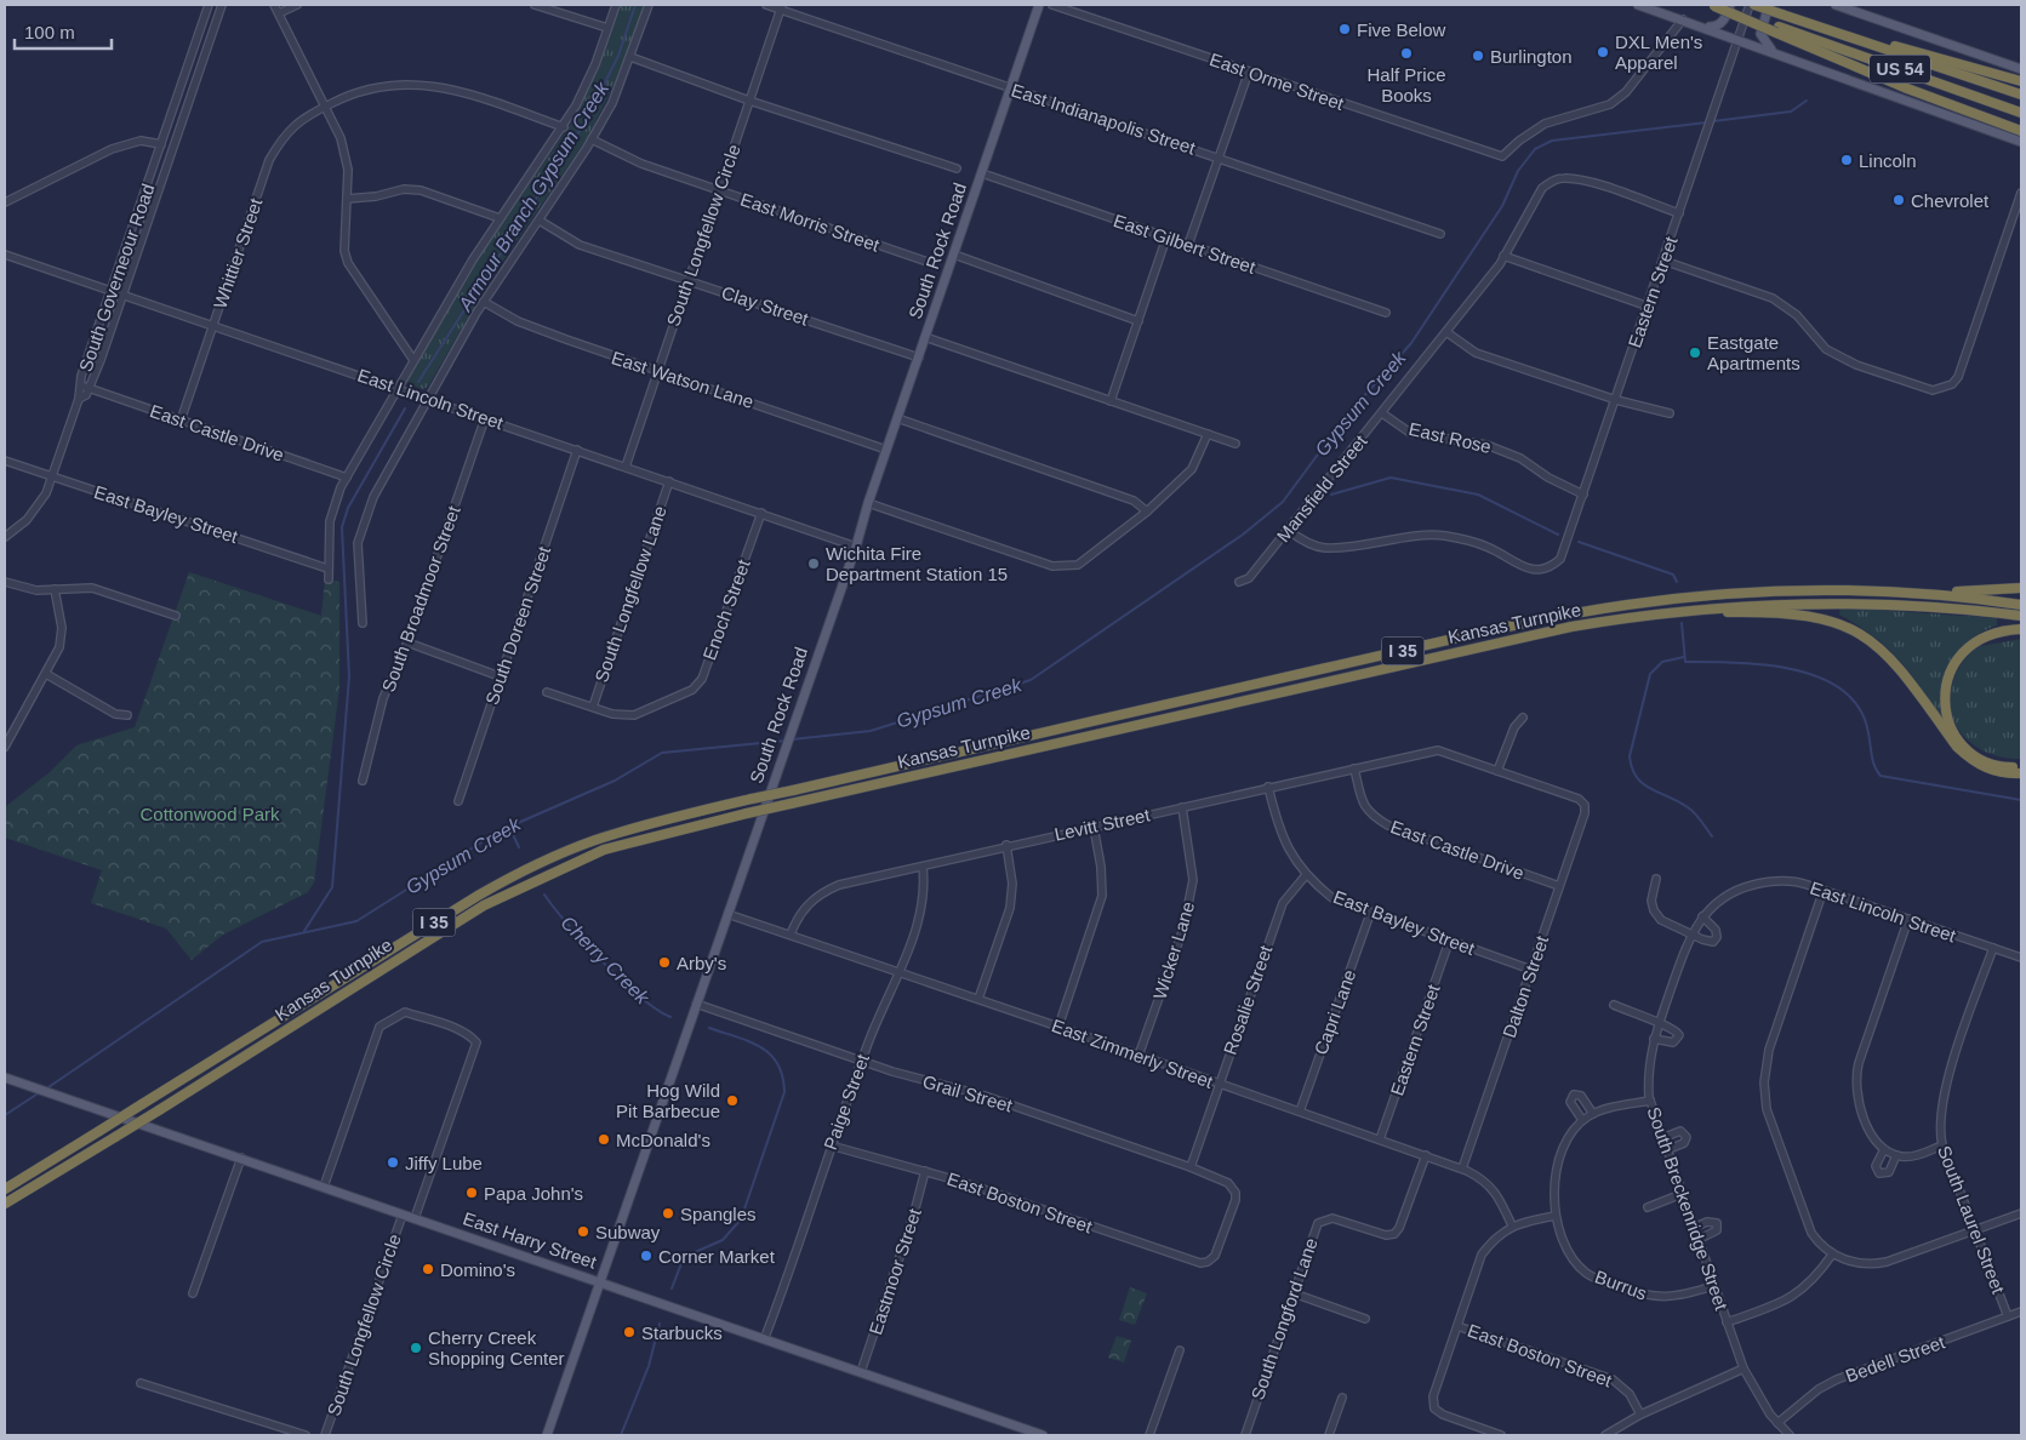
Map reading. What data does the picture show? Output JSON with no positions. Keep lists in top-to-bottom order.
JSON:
{
  "streets": {
    "highway": ["US 54", "Kansas Turnpike", "I 35"],
    "main road": ["South Rock Road", "East Harry Street"],
    "street": [
      "East Orme Street",
      "East Indianapolis Street",
      "East Morris Street",
      "South Longfellow Circle",
      "East Gilbert Street",
      "Whittier Street",
      "South Governeour Road",
      "Eastern Street",
      "Clay Street",
      "East Watson Lane",
      "East Lincoln Street",
      "East Castle Drive",
      "East Rose",
      "Mansfield Street",
      "East Bayley Street",
      "South Longfellow Lane",
      "South Broadmoor Street",
      "Enoch Street",
      "South Doreen Street",
      "Levitt Street",
      "Wicker Lane",
      "Dalton Street",
      "Rosalie Street",
      "Capri Lane",
      "East Zimmerly Street",
      "Grail Street",
      "Paige Street",
      "East Boston Street",
      "South Breckenridge Street",
      "South Laurel Street",
      "Eastmoor Street",
      "Burrus",
      "South Longford Lane",
      "Bedell Street"
    ]
  },
  "crossings": [
    ["East Indianapolis Street", "South Longfellow Circle"],
    ["East Indianapolis Street", "South Rock Road"],
    ["East Morris Street", "South Longfellow Circle"],
    ["South Longfellow Circle", "Clay Street"],
    ["South Longfellow Circle", "East Watson Lane"],
    ["South Longfellow Circle", "East Lincoln Street"],
    ["South Longfellow Circle", "East Harry Street"],
    ["East Gilbert Street", "South Rock Road"],
    ["South Rock Road", "Clay Street"],
    ["South Rock Road", "East Watson Lane"],
    ["South Rock Road", "East Lincoln Street"],
    ["South Rock Road", "East Zimmerly Street"],
    ["South Rock Road", "Grail Street"],
    ["South Rock Road", "East Harry Street"],
    ["Whittier Street", "East Lincoln Street"],
    ["Whittier Street", "East Castle Drive"],
    ["South Governeour Road", "East Lincoln Street"],
    ["South Governeour Road", "East Castle Drive"],
    ["South Governeour Road", "East Bayley Street"],
    ["Eastern Street", "East Rose"],
    ["Eastern Street", "Mansfield Street"],
    ["Eastern Street", "East Bayley Street"],
    ["Eastern Street", "East Zimmerly Street"],
    ["East Lincoln Street", "South Longfellow Lane"],
    ["East Lincoln Street", "South Broadmoor Street"],
    ["East Lincoln Street", "Enoch Street"],
    ["East Lincoln Street", "South Doreen Street"],
    ["East Lincoln Street", "South Breckenridge Street"],
    ["East Lincoln Street", "South Laurel Street"],
    ["East Castle Drive", "Levitt Street"],
    ["East Castle Drive", "Dalton Street"],
    ["East Rose", "Mansfield Street"],
    ["East Bayley Street", "Levitt Street"],
    ["East Bayley Street", "Dalton Street"],
    ["East Bayley Street", "Rosalie Street"],
    ["East Bayley Street", "Capri Lane"],
    ["South Longfellow Lane", "Enoch Street"],
    ["Levitt Street", "Wicker Lane"],
    ["Levitt Street", "Dalton Street"],
    ["Levitt Street", "East Zimmerly Street"],
    ["Levitt Street", "Paige Street"],
    ["Wicker Lane", "East Zimmerly Street"],
    ["Dalton Street", "East Zimmerly Street"],
    ["Rosalie Street", "East Zimmerly Street"],
    ["Rosalie Street", "Grail Street"],
    ["Capri Lane", "East Zimmerly Street"],
    ["East Zimmerly Street", "Paige Street"],
    ["East Zimmerly Street", "South Longford Lane"],
    ["Grail Street", "Paige Street"],
    ["Grail Street", "East Boston Street"],
    ["Paige Street", "East Boston Street"],
    ["Paige Street", "East Harry Street"],
    ["East Boston Street", "Eastmoor Street"],
    ["South Breckenridge Street", "Burrus"],
    ["South Breckenridge Street", "Bedell Street"],
    ["South Laurel Street", "Bedell Street"],
    ["East Harry Street", "Eastmoor Street"]
  ],
  "water": ["Armour Branch Gypsum Creek", "Gypsum Creek", "Cherry Creek"],
  "parks": ["Cottonwood Park"],
  "places": [
    "Five Below",
    "DXL Men's Apparel",
    "Half Price Books",
    "Burlington",
    "Lincoln",
    "Chevrolet",
    "Eastgate Apartments",
    "Wichita Fire Department Station 15",
    "Arby's",
    "Hog Wild Pit Barbecue",
    "McDonald's",
    "Jiffy Lube",
    "Papa John's",
    "Spangles",
    "Subway",
    "Corner Market",
    "Domino's",
    "Starbucks",
    "Cherry Creek Shopping Center"
  ],
  "scale_bar": "100 m"
}
